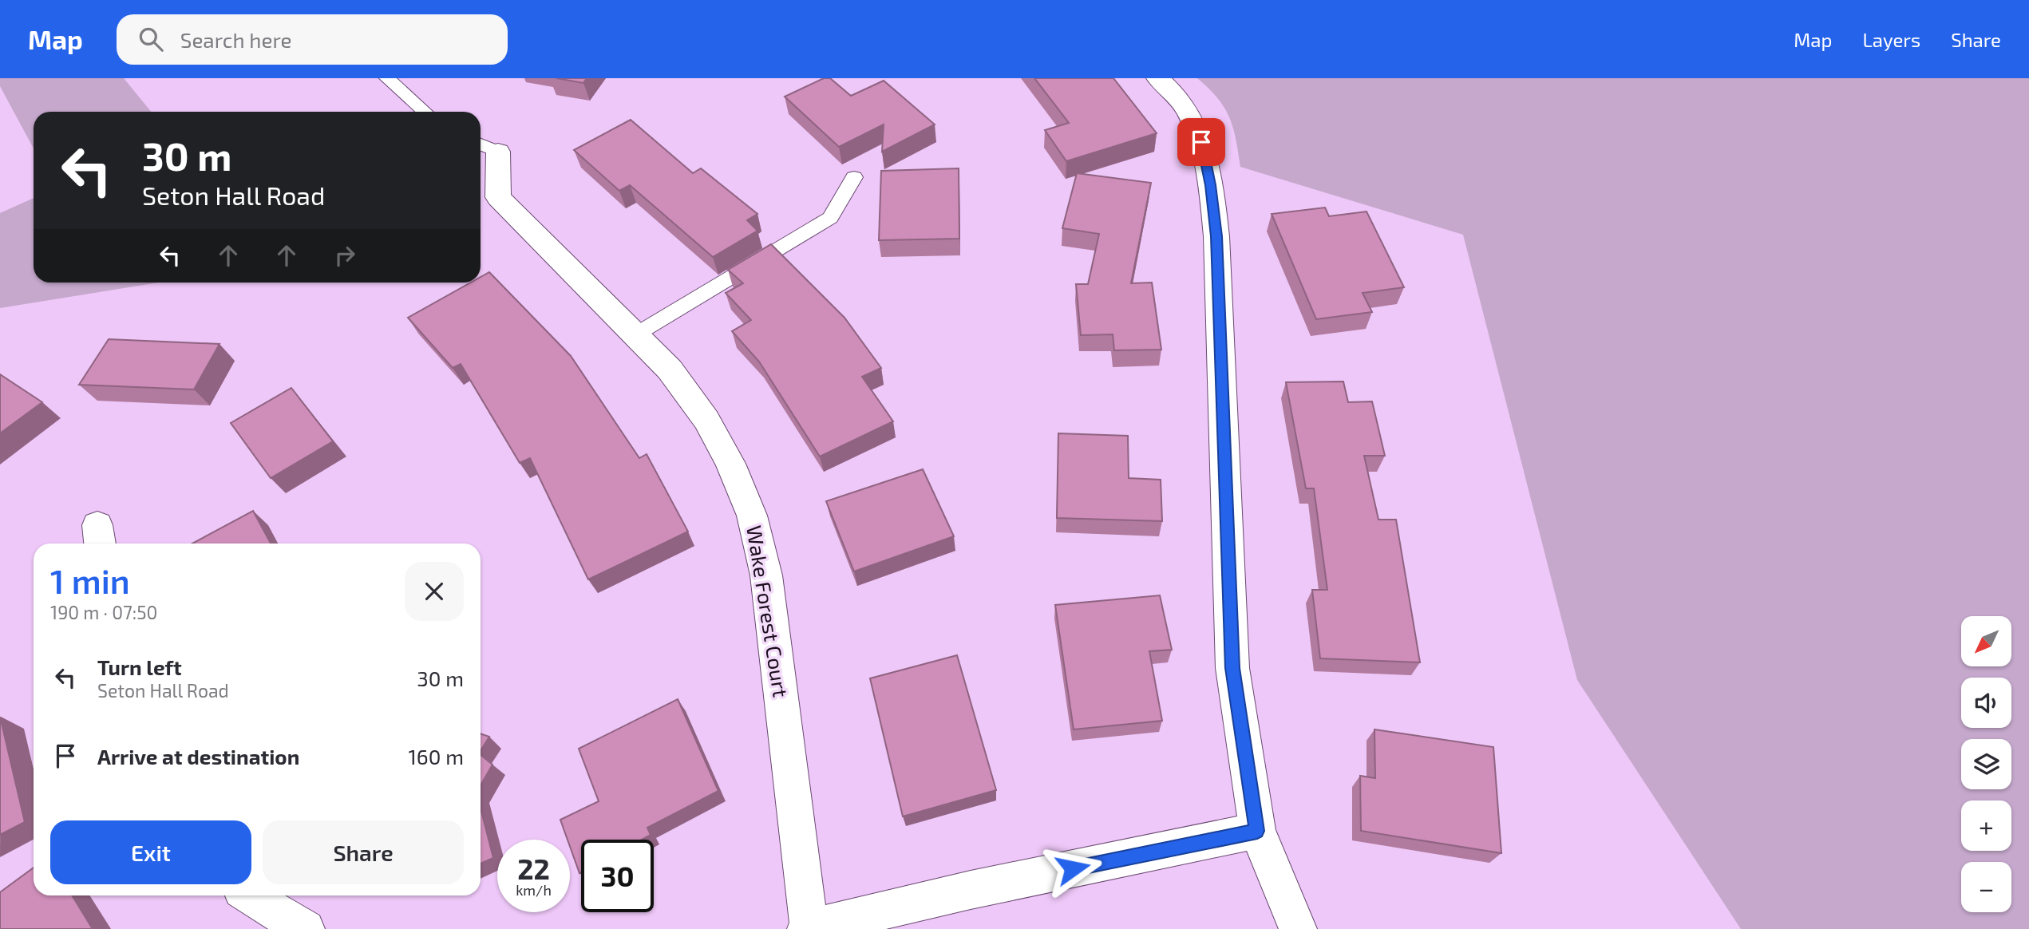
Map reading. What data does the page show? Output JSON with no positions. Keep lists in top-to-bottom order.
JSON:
{
  "streets": {
    "street": ["Wake Forest Court"]
  },
  "north": "bottom left",
  "page": {
    "header": "Map",
    "search": "Search here",
    "nav": ["Map", "Layers", "Share"],
    "turn": ["30 m", "Seton Hall Road"],
    "heading": ["1 min", "190 m · 07:50"],
    "map_buttons": ["+", "−"],
    "list": [
      {
        "name": "Turn left",
        "note": "Seton Hall Road",
        "value": "30 m"
      },
      {
        "name": "Arrive at destination",
        "value": "160 m"
      }
    ],
    "buttons": ["Exit", "Share"],
    "speed": "22 km/h",
    "limit": "30"
  }
}
